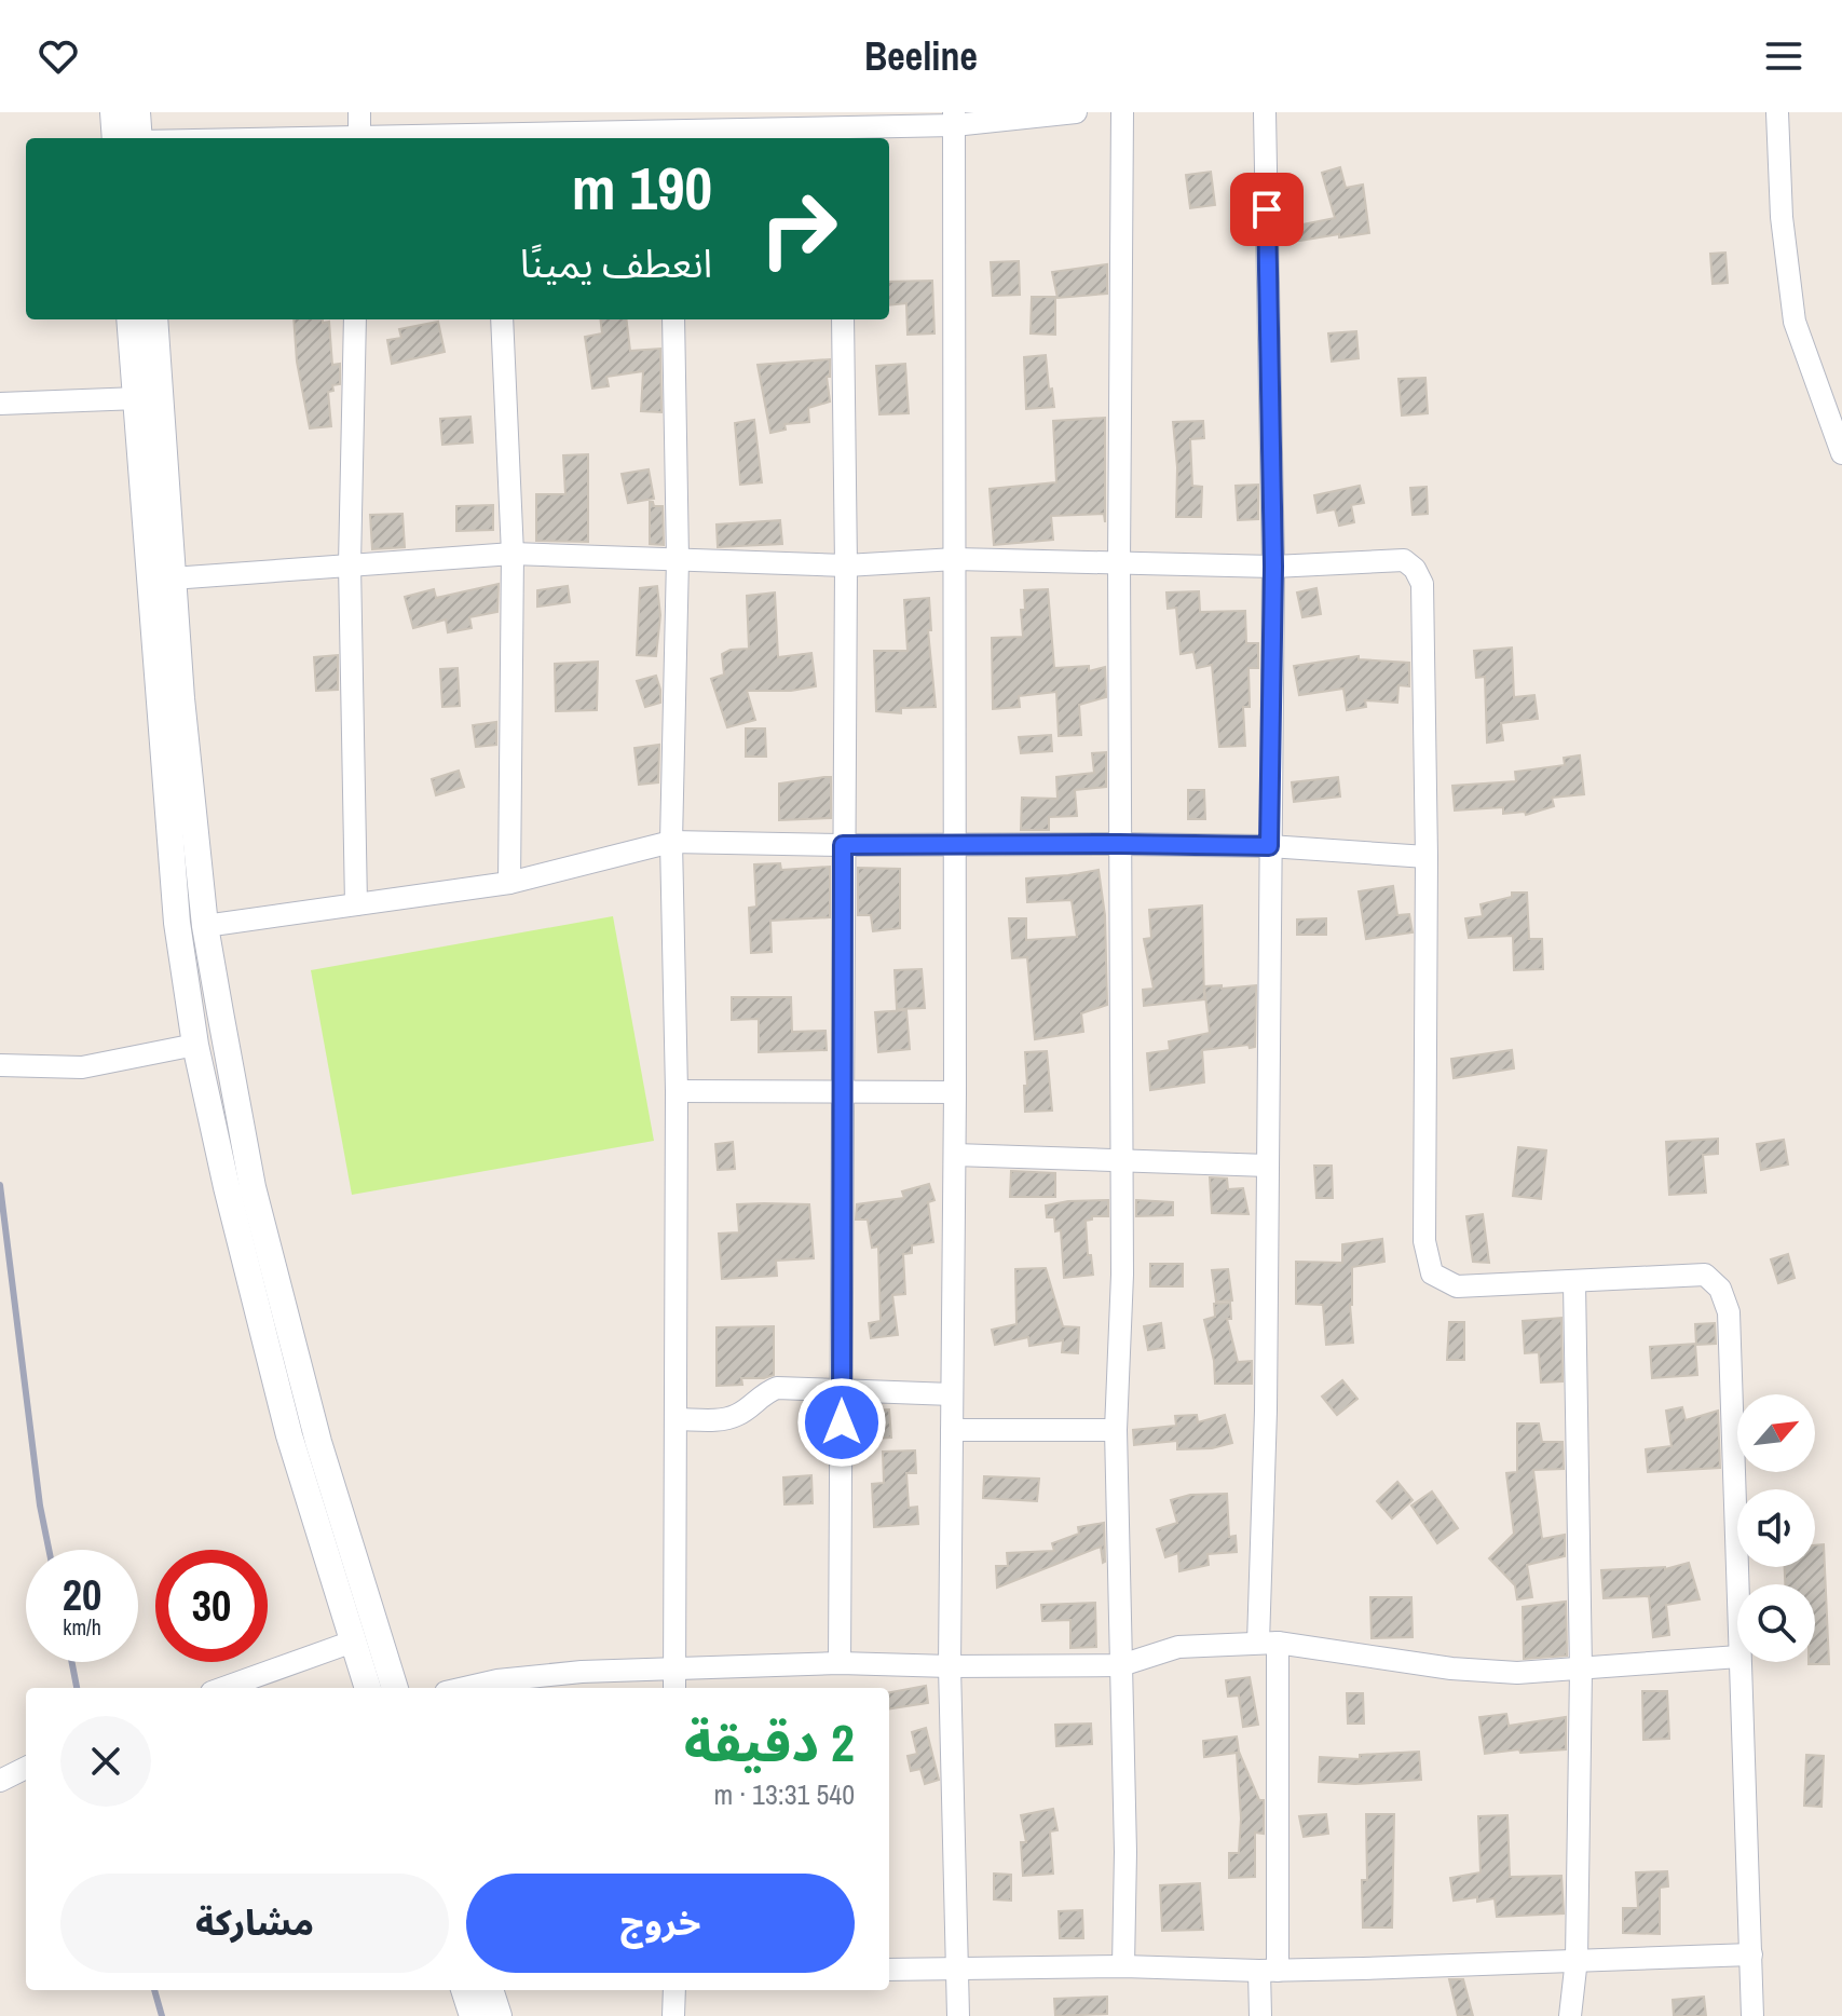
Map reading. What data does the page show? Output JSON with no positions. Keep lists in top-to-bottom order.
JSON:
{
  "north": "top right",
  "page": {
    "header": "Beeline",
    "turn": ["190 m", "انعطف يمينًا"],
    "speed": "20 km/h",
    "limit": "30",
    "heading": ["2 دقيقة", "540 m · 13:31"],
    "buttons": ["خروج", "مشاركة"]
  }
}
